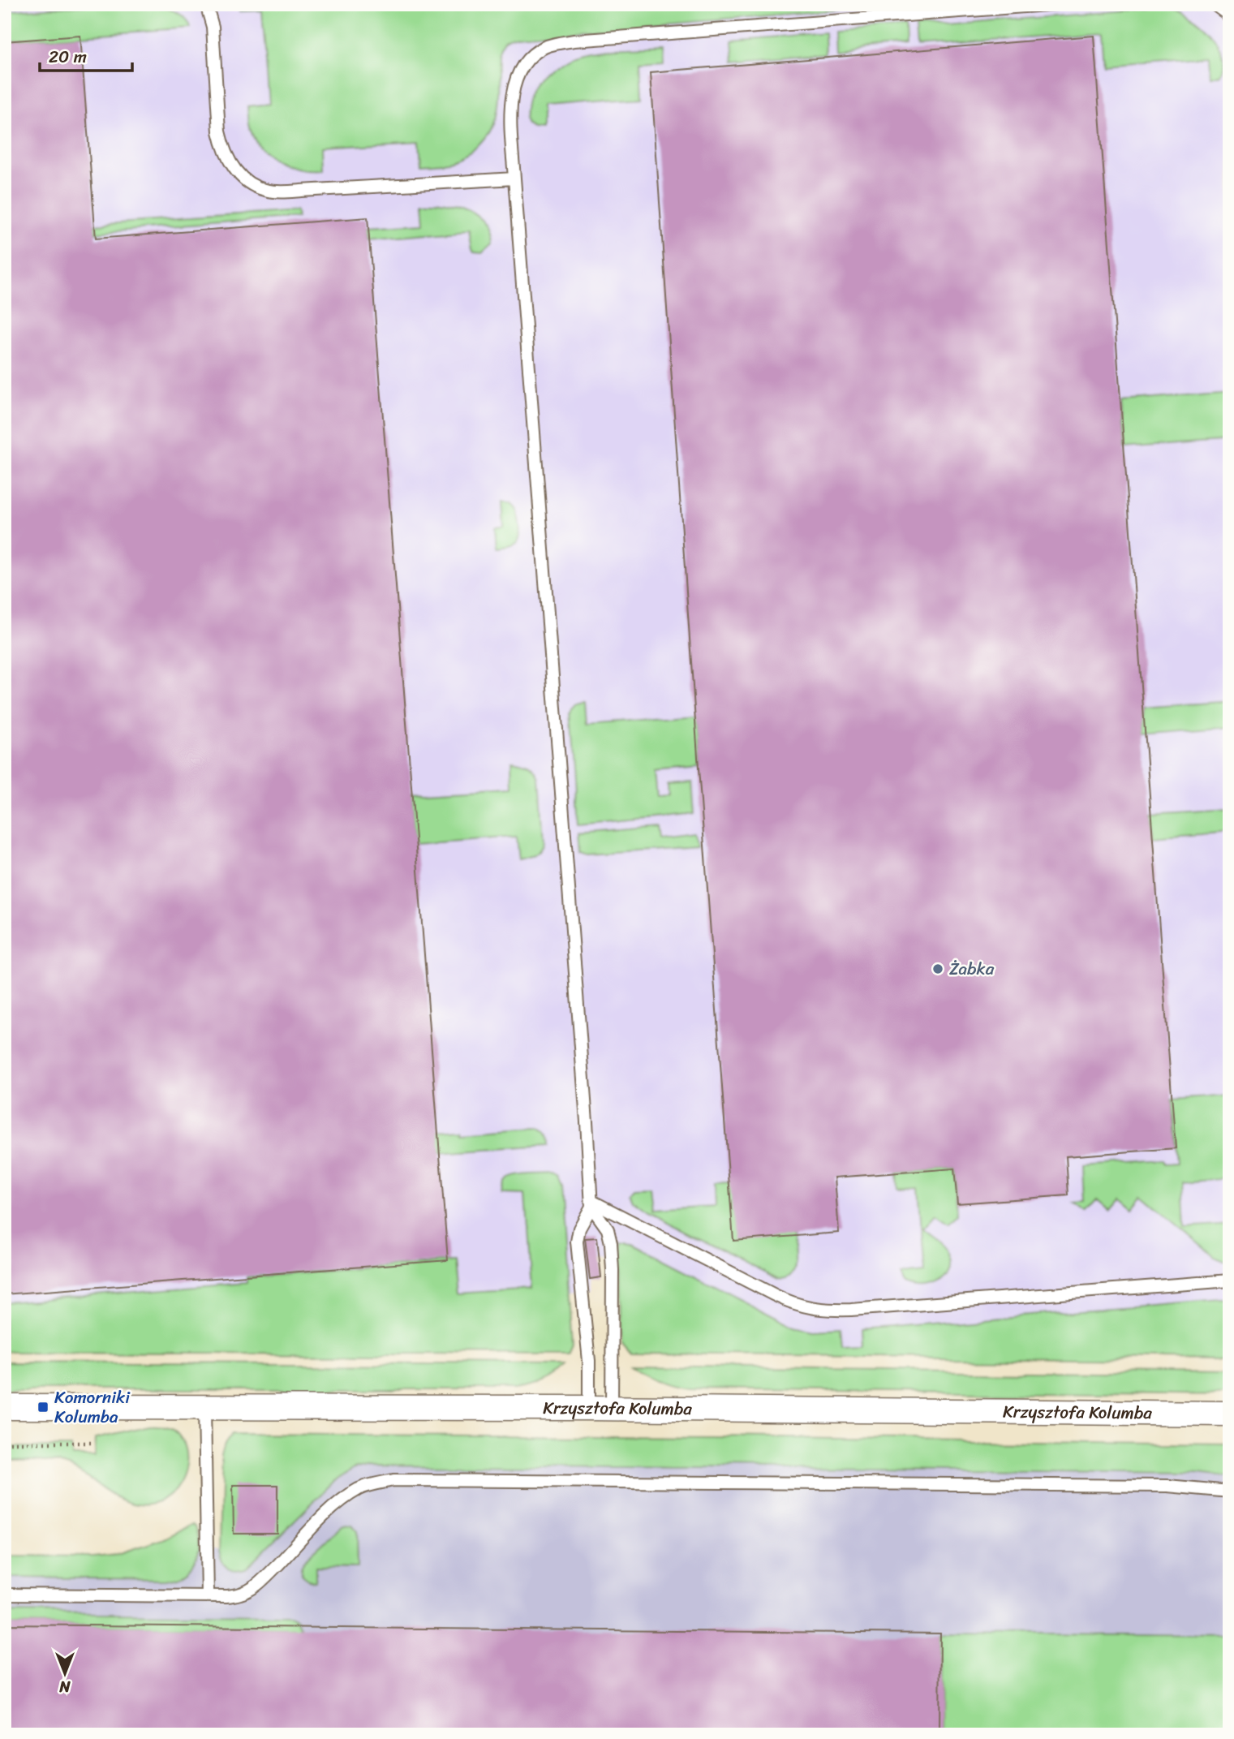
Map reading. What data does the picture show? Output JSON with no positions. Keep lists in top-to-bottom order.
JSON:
{
  "streets": {
    "street": ["Krzysztofa Kolumba"]
  },
  "places": {
    "other": ["Żabka"],
    "transit": ["Komorniki Kolumba"]
  },
  "scale_bar": "20 m",
  "north": "bottom"
}
